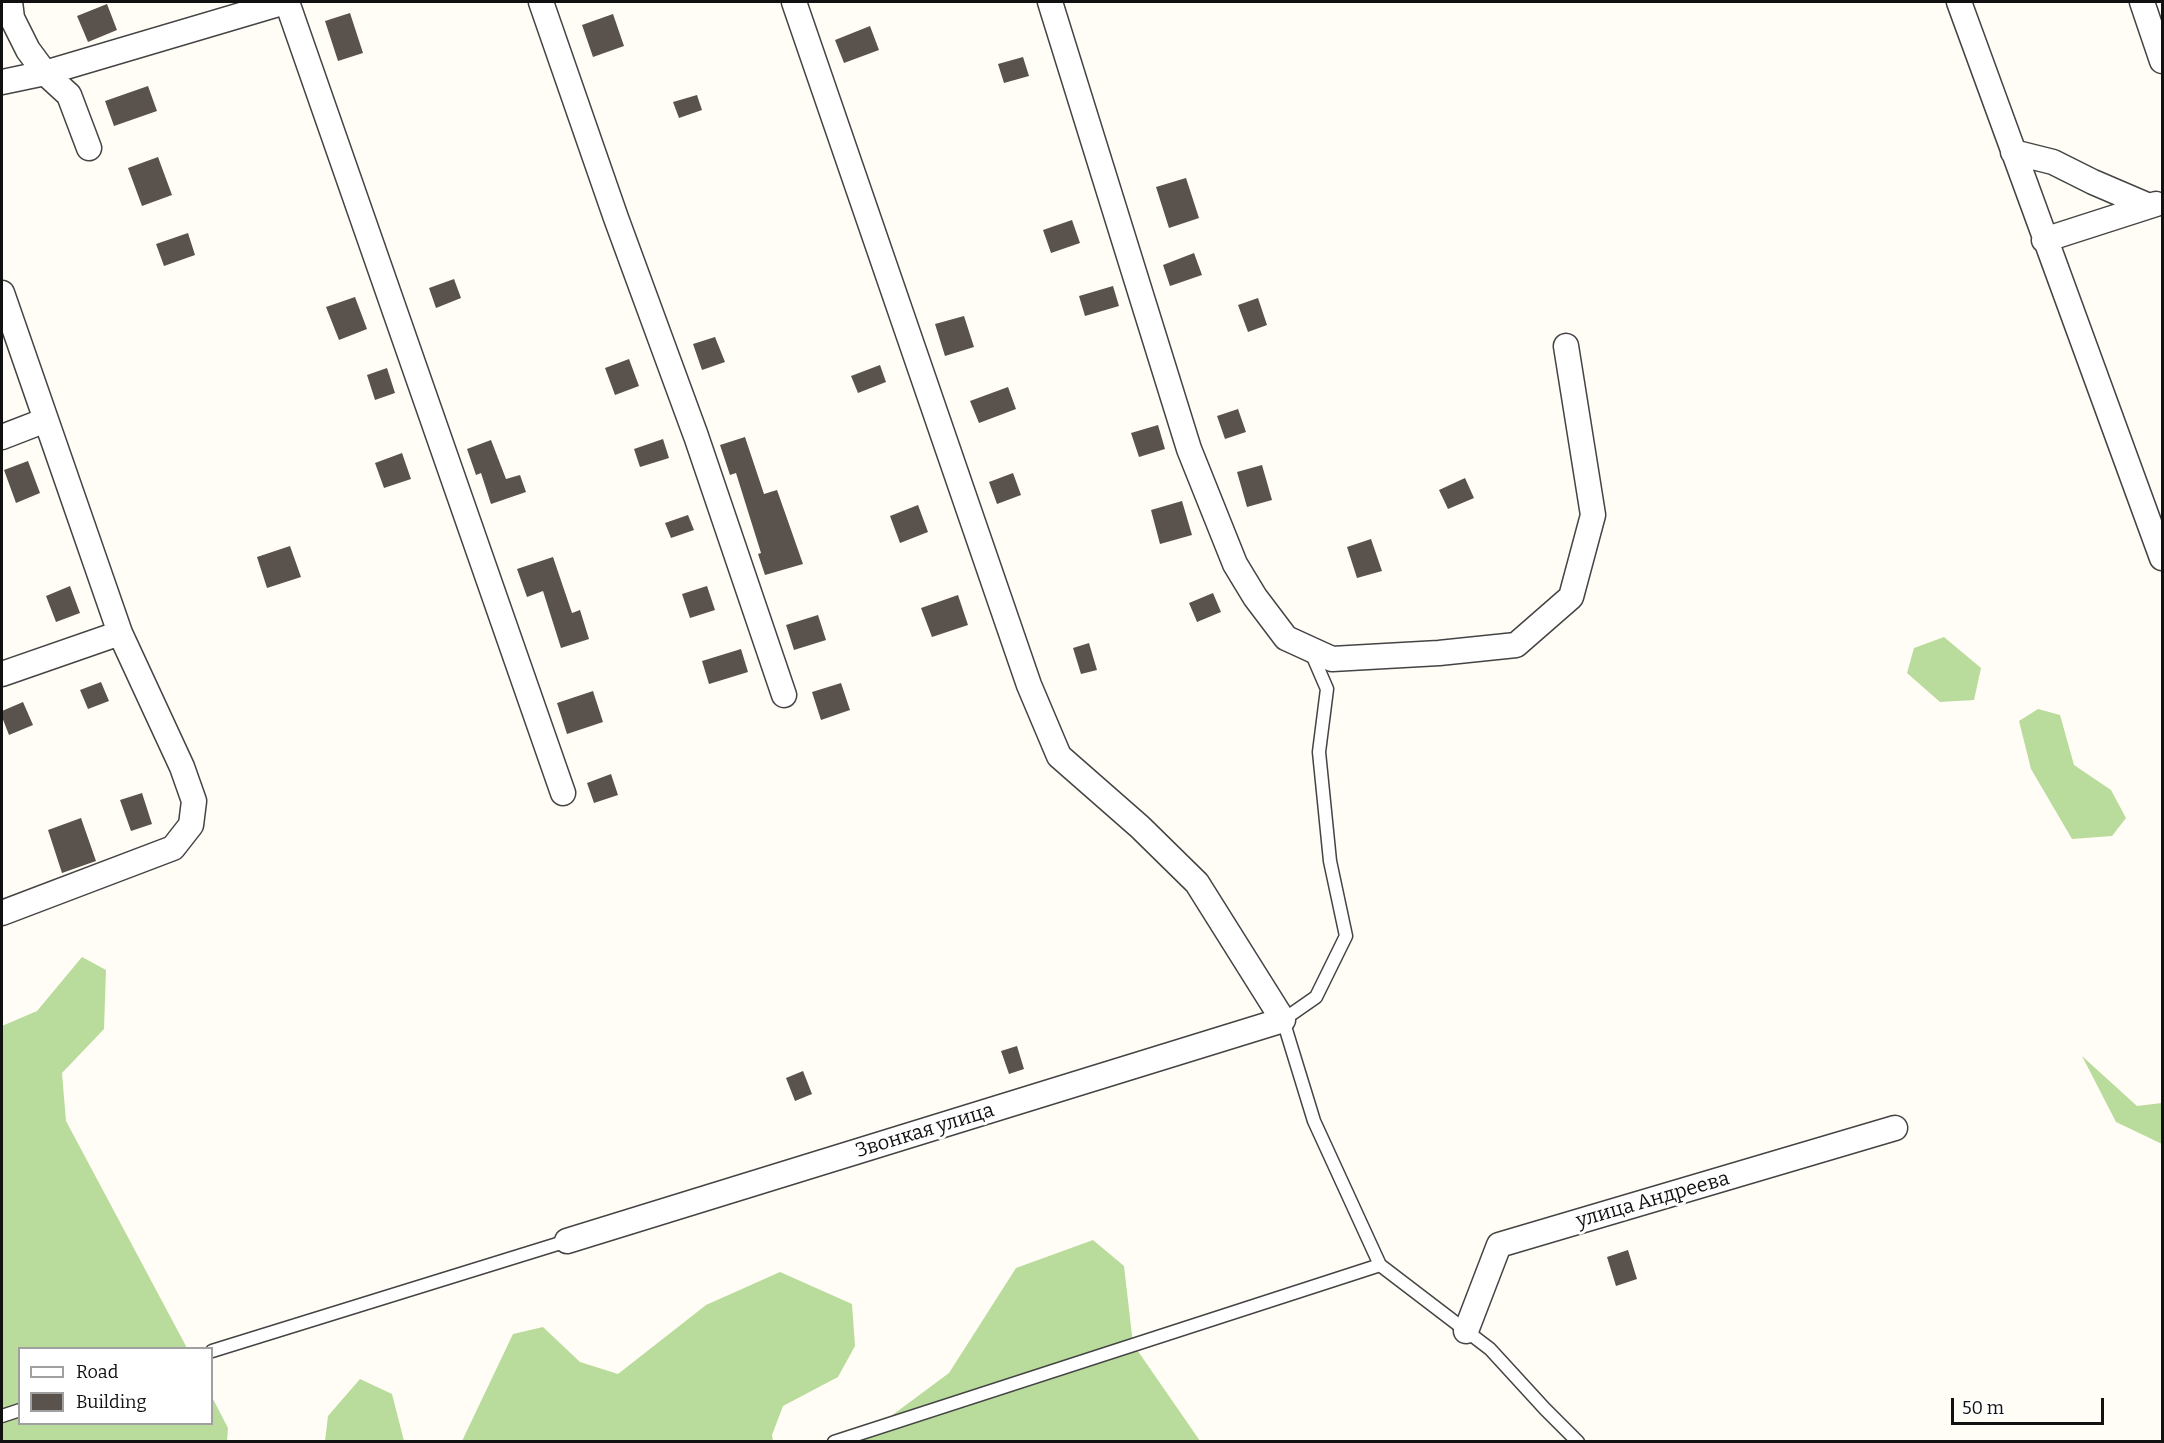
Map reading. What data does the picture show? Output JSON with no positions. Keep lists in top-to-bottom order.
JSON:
{
  "streets": {
    "street": ["Звонкая улица", "улица Андреева"]
  },
  "legend": ["Road", "Building"],
  "scale_bar": "50 m"
}
